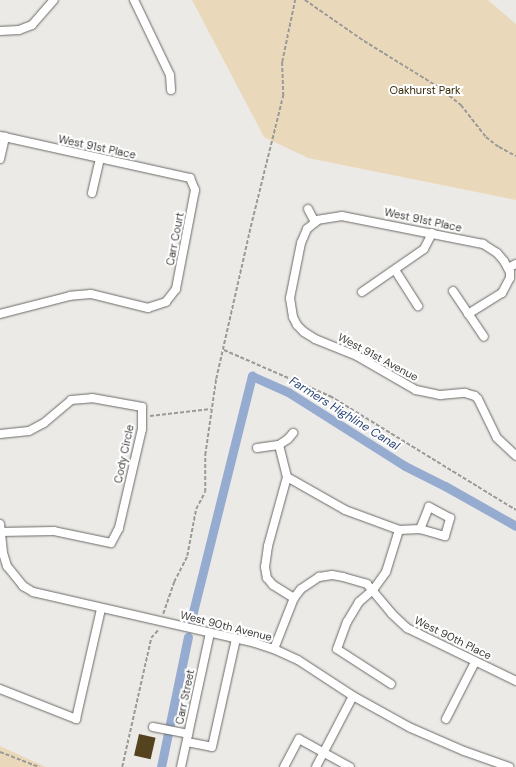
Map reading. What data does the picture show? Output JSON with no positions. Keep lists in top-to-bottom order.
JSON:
{
  "streets": {
    "street": [
      "West 91st Place",
      "Carr Court",
      "West 91st Avenue",
      "Cody Circle",
      "West 90th Avenue",
      "West 90th Place",
      "Carr Street"
    ]
  },
  "crossings": [
    ["West 91st Place", "Carr Court"],
    ["West 91st Place", "West 91st Avenue"],
    ["Cody Circle", "West 90th Avenue"],
    ["West 90th Avenue", "West 90th Place"],
    ["West 90th Avenue", "Carr Street"]
  ],
  "water": ["Farmers Highline Canal"],
  "parks": ["Oakhurst Park"]
}
